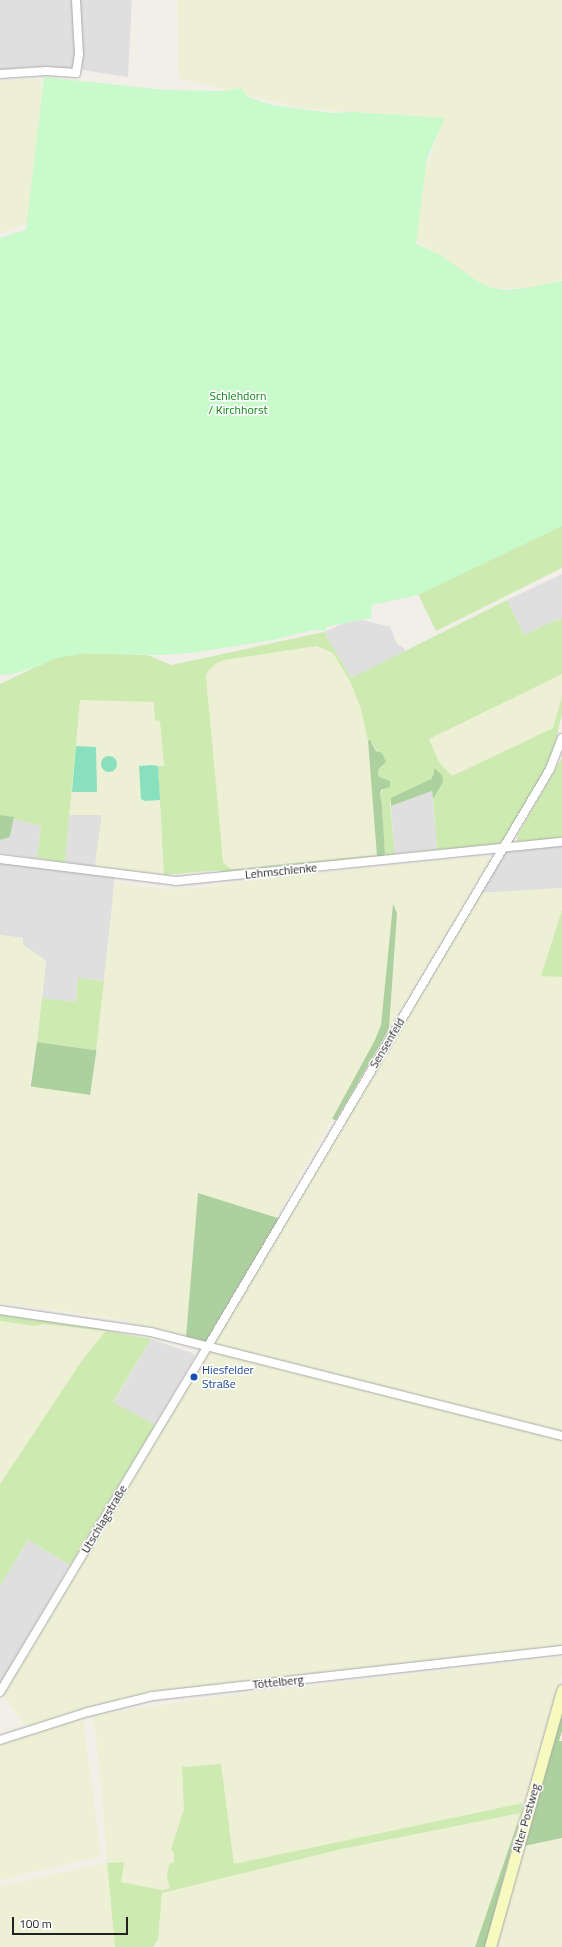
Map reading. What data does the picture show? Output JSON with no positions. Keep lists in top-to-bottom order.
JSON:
{
  "streets": {
    "main road": ["Alter Postweg"],
    "street": [
      "Lehmschlenke",
      "Sensenfeld",
      "Utschlagstraße",
      "Töttelberg"
    ]
  },
  "crossings": [
    ["Lehmschlenke", "Sensenfeld"],
    ["Sensenfeld", "Utschlagstraße"]
  ],
  "parks": ["Schlehdorn / Kirchhorst"],
  "places": ["Hiesfelder Straße"],
  "scale_bar": "100 m"
}
